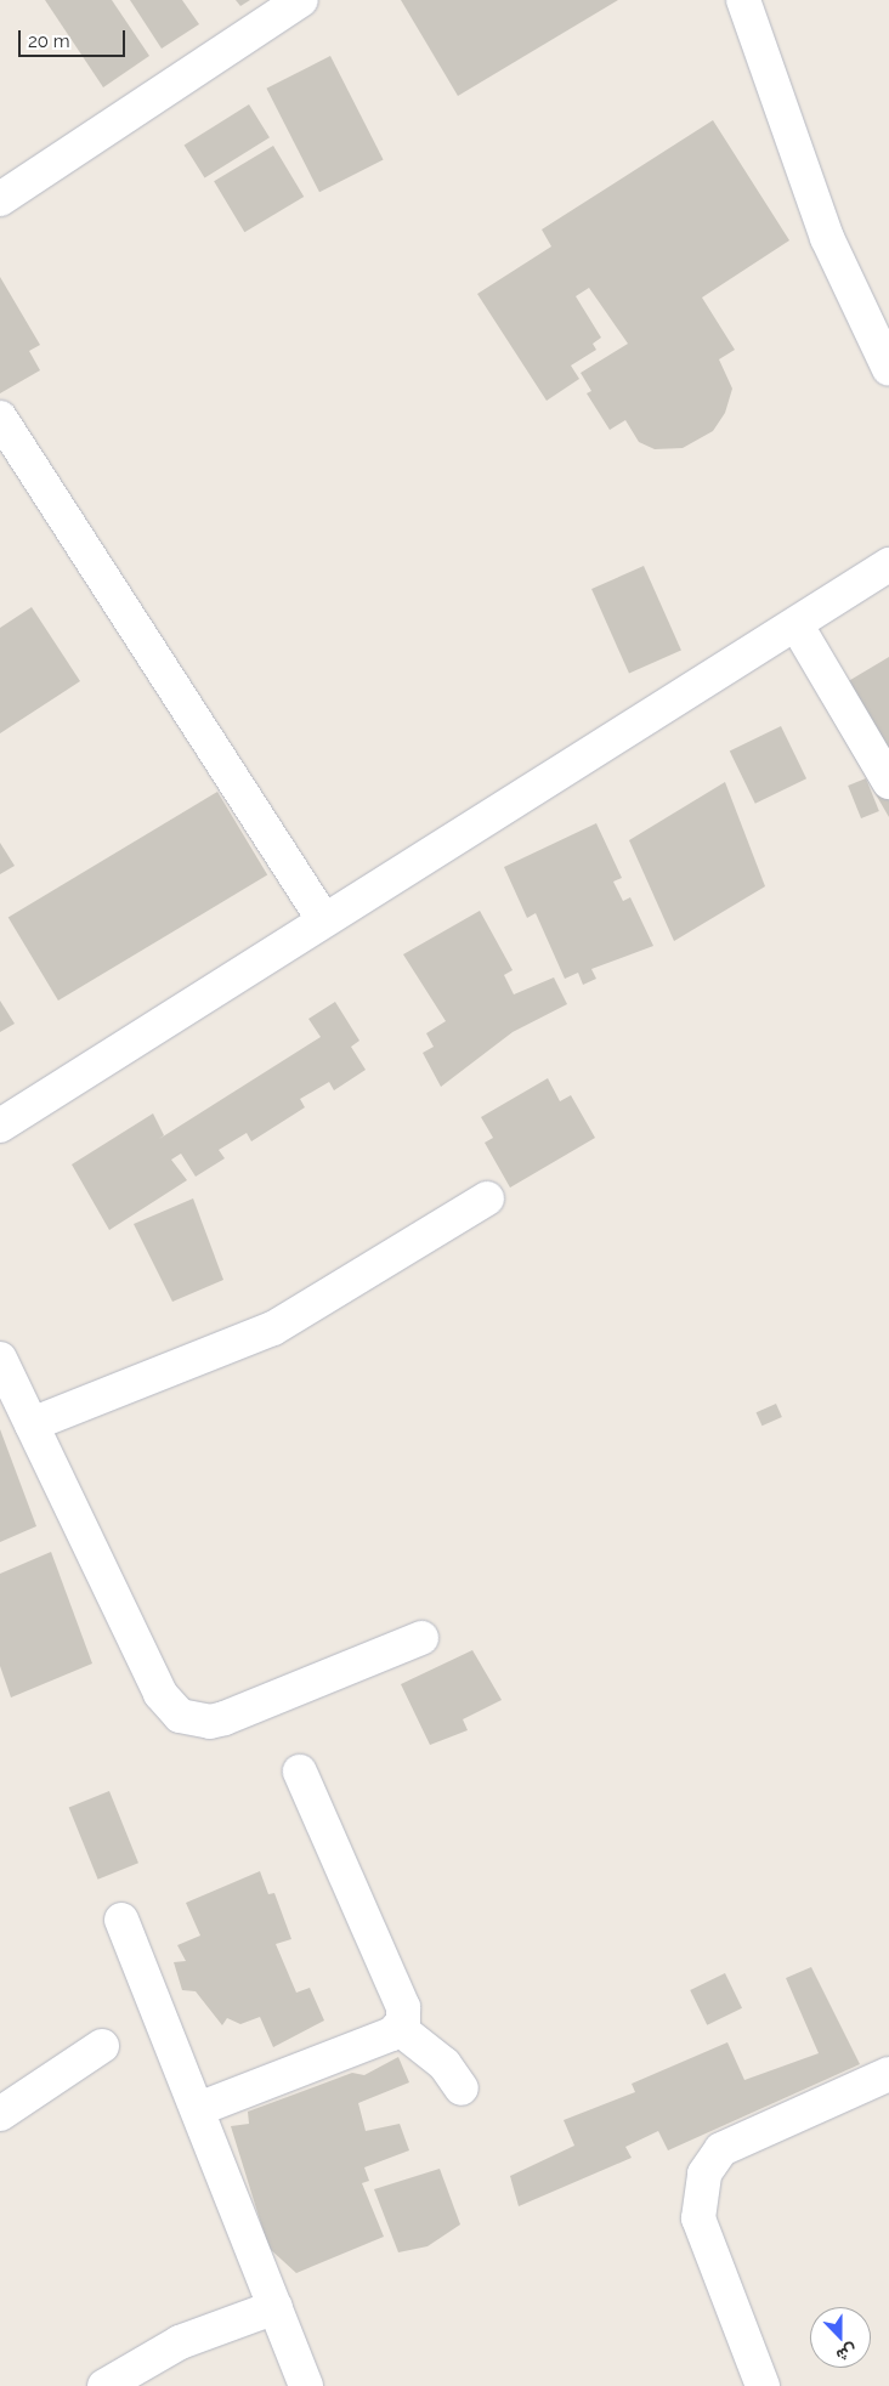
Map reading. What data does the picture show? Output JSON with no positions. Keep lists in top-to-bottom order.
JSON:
{
  "scale_bar": "20 m",
  "north": "bottom"
}
